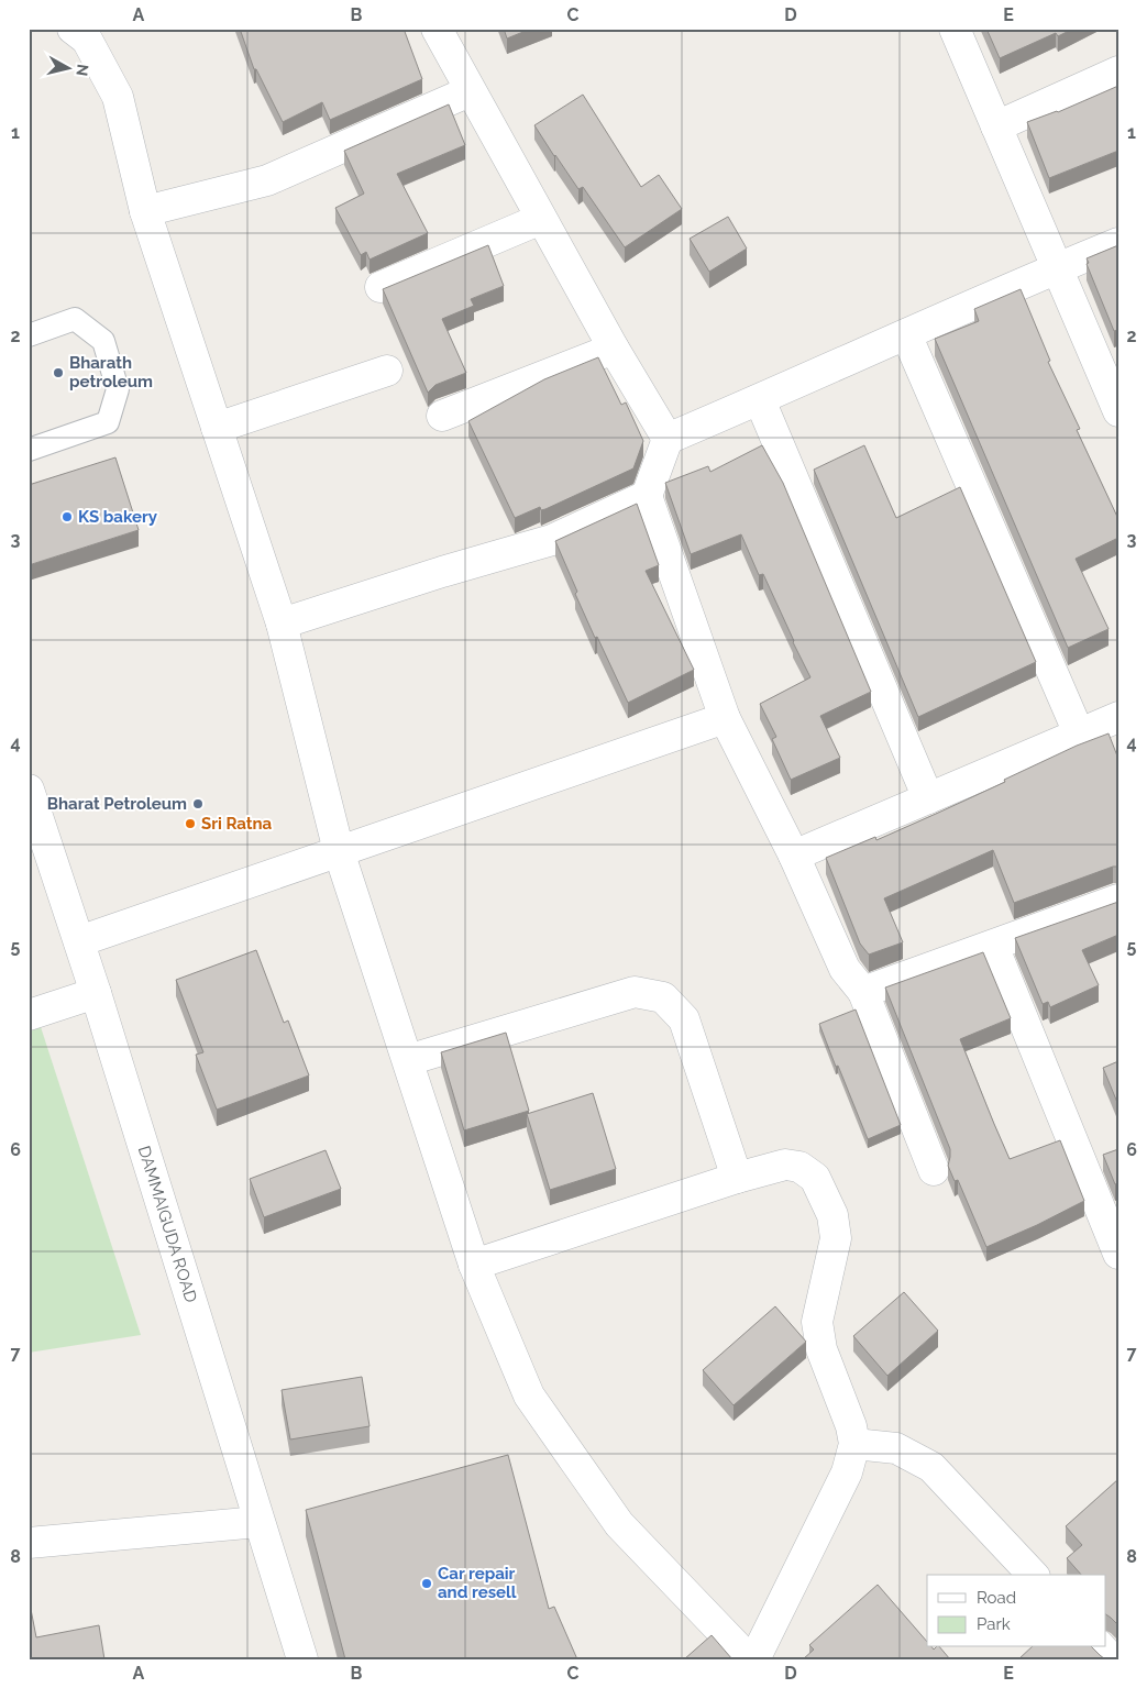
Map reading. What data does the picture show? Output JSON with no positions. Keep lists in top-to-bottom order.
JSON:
{
  "streets": {
    "street": ["DAMMAIGUDA ROAD"]
  },
  "places": [
    "Bharath petroleum",
    "KS bakery",
    "Bharat Petroleum",
    "Sri Ratna",
    "Car repair and resell"
  ],
  "legend": ["Road", "Park"],
  "north": "right",
  "grid": {
    "columns": [
      "A",
      "B",
      "C",
      "D",
      "E"
    ],
    "rows": [
      "1",
      "2",
      "3",
      "4",
      "5",
      "6",
      "7",
      "8"
    ]
  }
}
